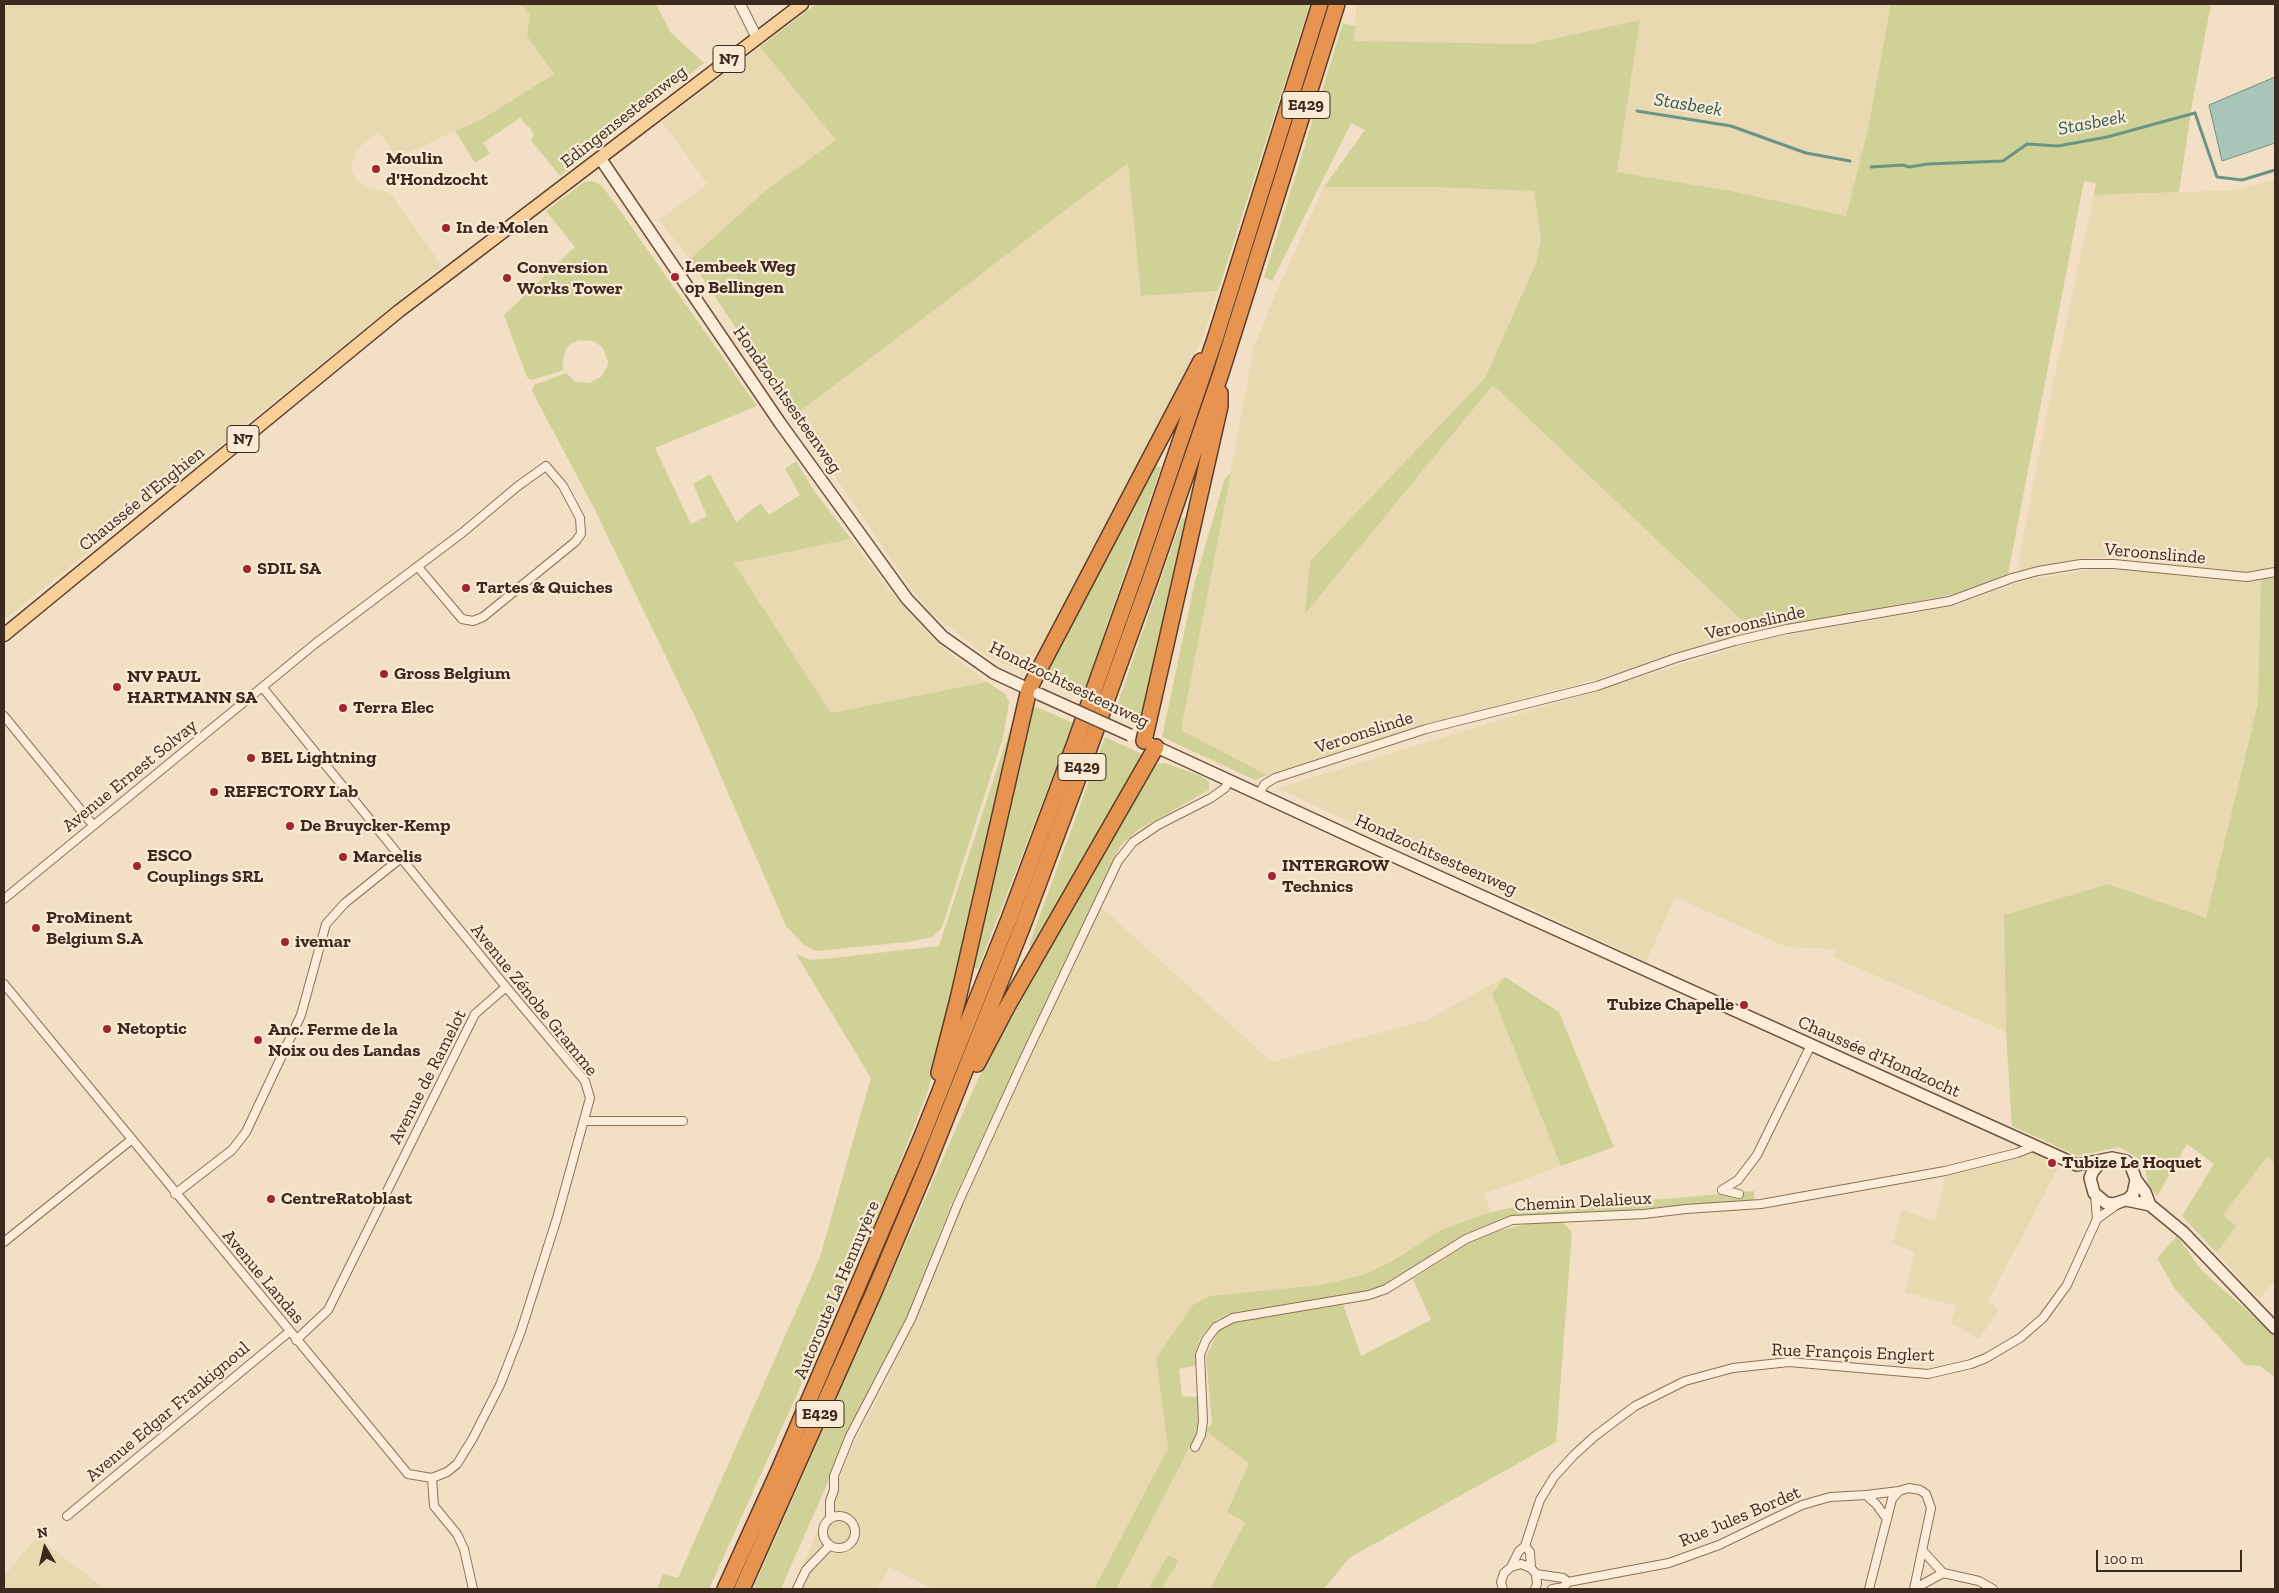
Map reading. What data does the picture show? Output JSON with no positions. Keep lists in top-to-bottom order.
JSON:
{
  "streets": {
    "highway": ["E429", "Autoroute La Hennuyère"],
    "main road": [
      "N7",
      "Edingensesteenweg",
      "Hondzochtsesteenweg",
      "Chaussée d'Enghien",
      "Chaussée d'Hondzocht"
    ],
    "street": [
      "Veroonslinde",
      "Avenue Ernest Solvay",
      "Avenue Zénobe Gramme",
      "Avenue de Ramelot",
      "Chemin Delalieux",
      "Avenue Landas",
      "Rue François Englert",
      "Avenue Edgar Frankignoul",
      "Rue Jules Bordet"
    ]
  },
  "crossings": [
    ["E429", "Autoroute La Hennuyère"],
    ["Edingensesteenweg", "Hondzochtsesteenweg"],
    ["Edingensesteenweg", "Chaussée d'Enghien"],
    ["Hondzochtsesteenweg", "Veroonslinde"],
    ["Hondzochtsesteenweg", "Chaussée d'Hondzocht"],
    ["Avenue Ernest Solvay", "Avenue Zénobe Gramme"],
    ["Avenue Zénobe Gramme", "Avenue de Ramelot"],
    ["Avenue Zénobe Gramme", "Avenue Landas"],
    ["Chaussée d'Hondzocht", "Chemin Delalieux"],
    ["Avenue de Ramelot", "Avenue Landas"],
    ["Avenue Landas", "Avenue Edgar Frankignoul"]
  ],
  "water": ["Stasbeek"],
  "places": [
    "Moulin d'Hondzocht",
    "In de Molen",
    "Lembeek Weg op Bellingen",
    "Conversion Works Tower",
    "SDIL SA",
    "Tartes & Quiches",
    "Gross Belgium",
    "NV PAUL HARTMANN SA",
    "Terra Elec",
    "BEL Lightning",
    "REFECTORY Lab",
    "De Bruycker-Kemp",
    "Marcelis",
    "ESCO Couplings SRL",
    "INTERGROW Technics",
    "ProMinent Belgium S.A",
    "ivemar",
    "Tubize Chapelle",
    "Netoptic",
    "Anc. Ferme de la Noix ou des Landas",
    "Tubize Le Hoquet",
    "CentreRatoblast"
  ],
  "scale_bar": "100 m",
  "north": "top"
}
